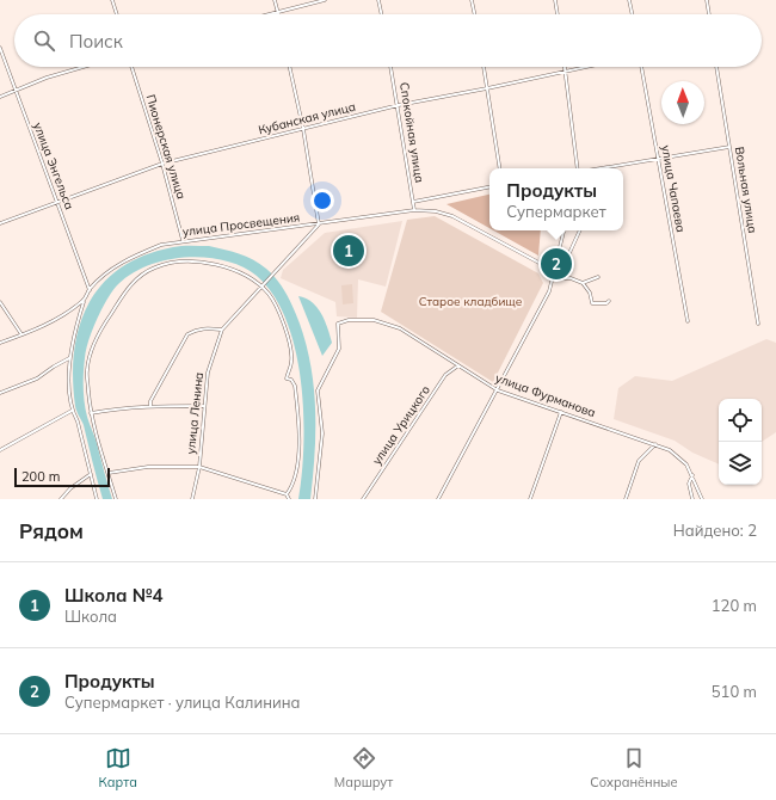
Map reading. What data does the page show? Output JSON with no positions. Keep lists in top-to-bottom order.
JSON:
{
  "streets": {
    "street": [
      "Кубанская улица",
      "Спокойная улица",
      "Пионерская улица",
      "улица Энгельса",
      "улица Чапаева",
      "Вольная улица",
      "улица Просвещения",
      "улица Фурманова",
      "улица Ленина",
      "улица Урицкого"
    ]
  },
  "crossings": [
    ["Кубанская улица", "Спокойная улица"],
    ["Кубанская улица", "Пионерская улица"],
    ["Кубанская улица", "улица Энгельса"],
    ["Спокойная улица", "улица Просвещения"],
    ["Пионерская улица", "улица Просвещения"],
    ["улица Энгельса", "улица Просвещения"],
    ["улица Просвещения", "улица Ленина"],
    ["улица Фурманова", "улица Урицкого"]
  ],
  "parks": ["Старое кладбище"],
  "scale_bar": "200 m",
  "north": "top",
  "page": {
    "search": "Поиск",
    "popup": ["Продукты", "Супермаркет"],
    "pins": ["1", "2"],
    "scale": "200 m",
    "heading": ["Рядом", "Найдено: 2"],
    "list": [
      {
        "mark": "1",
        "name": "Школа №4",
        "note": "Школа",
        "value": "120 m"
      },
      {
        "mark": "2",
        "name": "Продукты",
        "note": "Супермаркет · улица Калинина",
        "value": "510 m"
      }
    ],
    "nav": ["Карта", "Маршрут", "Сохранённые"]
  }
}
